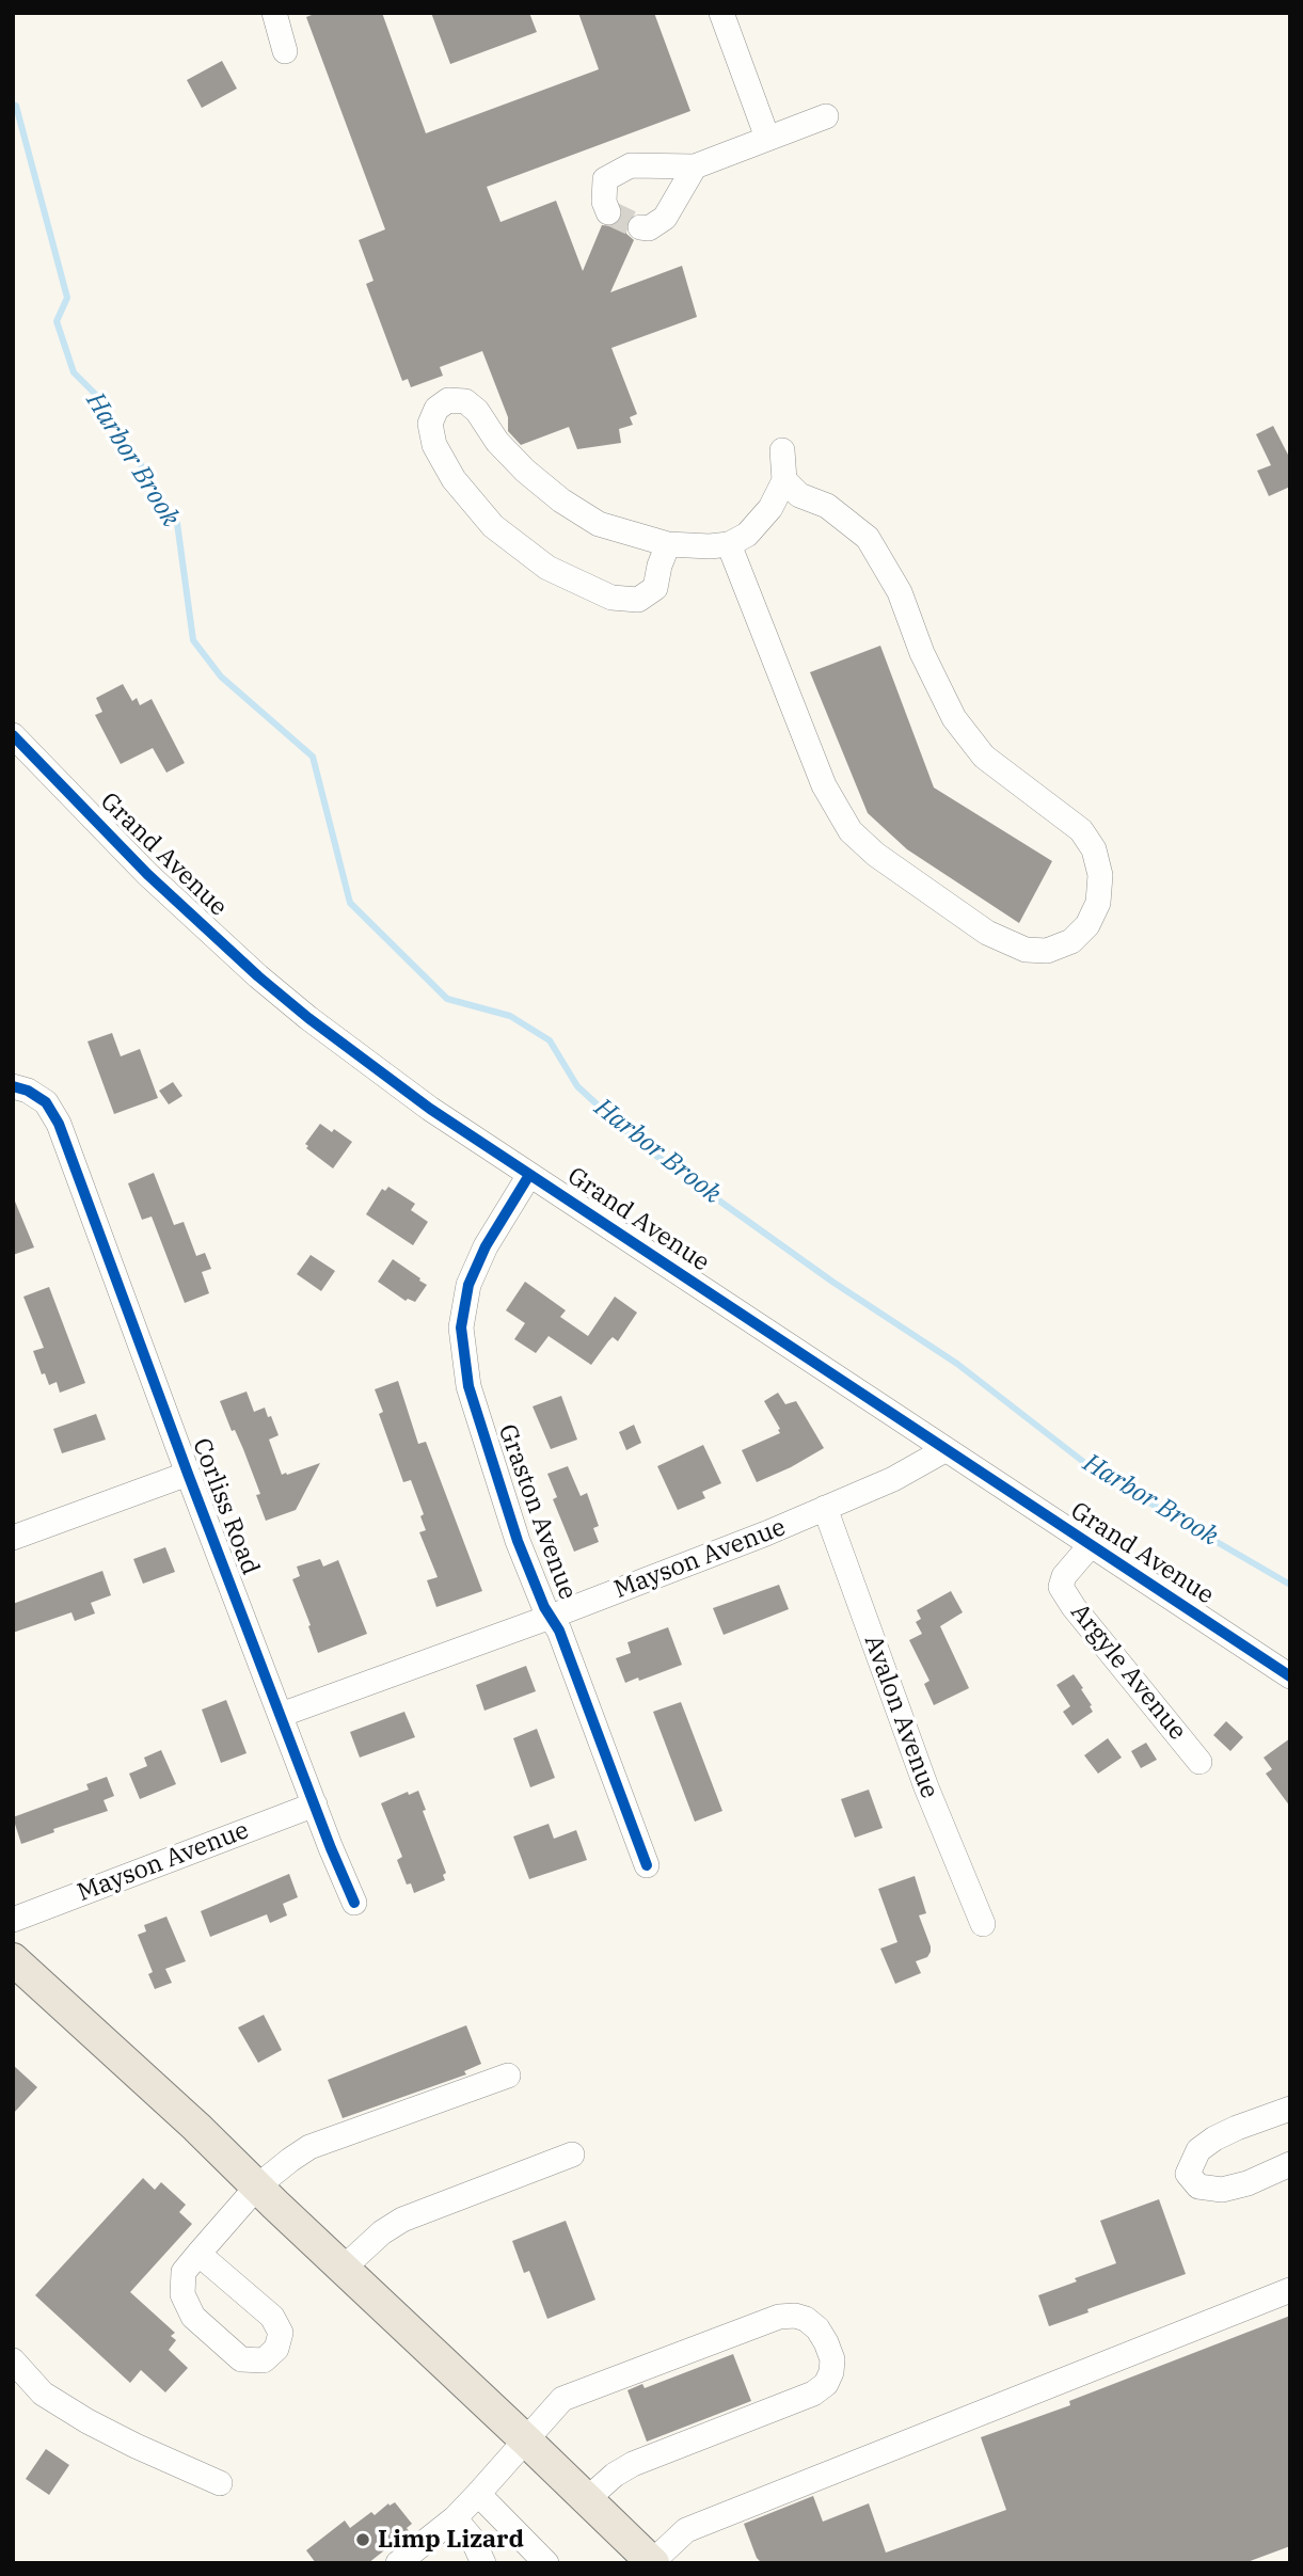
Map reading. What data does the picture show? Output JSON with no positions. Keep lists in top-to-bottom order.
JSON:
{
  "streets": {
    "street": [
      "Grand Avenue",
      "Corliss Road",
      "Graston Avenue",
      "Mayson Avenue",
      "Argyle Avenue",
      "Avalon Avenue"
    ]
  },
  "crossings": [
    ["Grand Avenue", "Graston Avenue"],
    ["Grand Avenue", "Mayson Avenue"],
    ["Grand Avenue", "Argyle Avenue"],
    ["Corliss Road", "Mayson Avenue"],
    ["Graston Avenue", "Mayson Avenue"],
    ["Mayson Avenue", "Avalon Avenue"]
  ],
  "water": ["Harbor Brook"],
  "places": ["Limp Lizard"]
}
